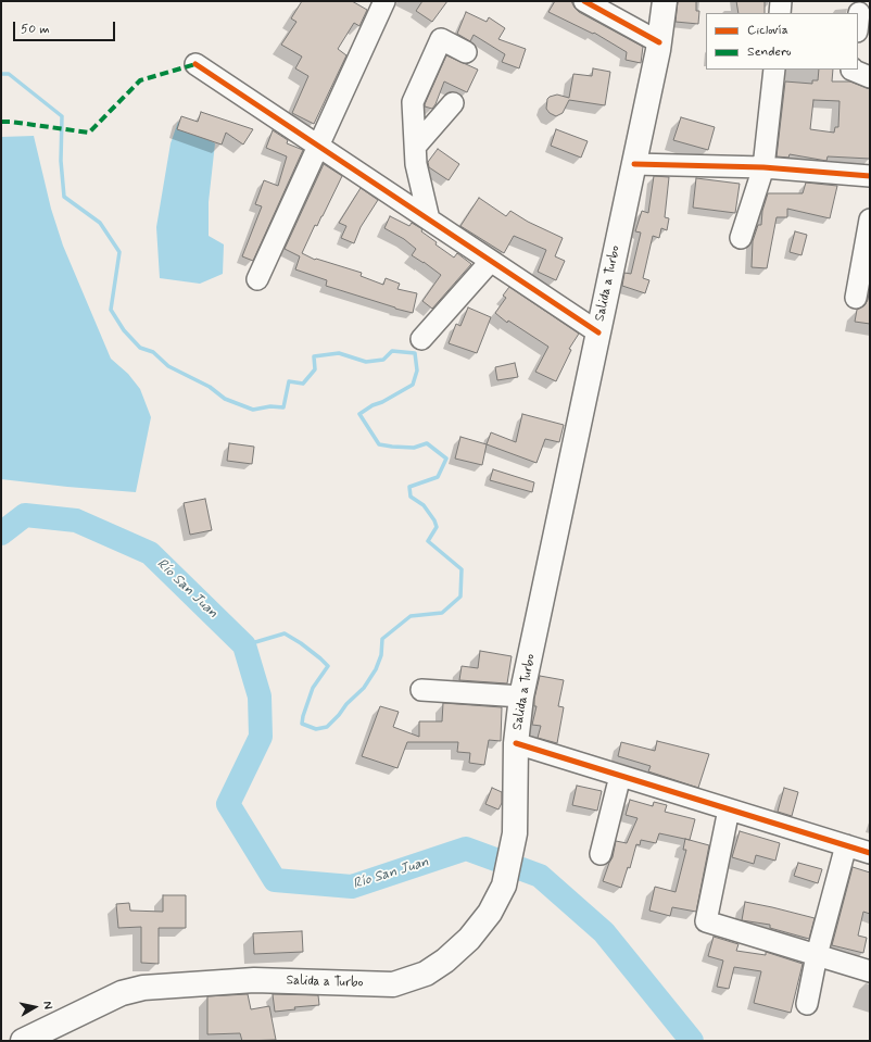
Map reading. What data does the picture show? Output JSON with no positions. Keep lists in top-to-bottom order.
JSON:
{
  "streets": {
    "main road": ["Salida a Turbo"]
  },
  "water": ["Río San Juan"],
  "legend": ["Ciclovía", "Sendero"],
  "scale_bar": "50 m",
  "north": "right"
}
